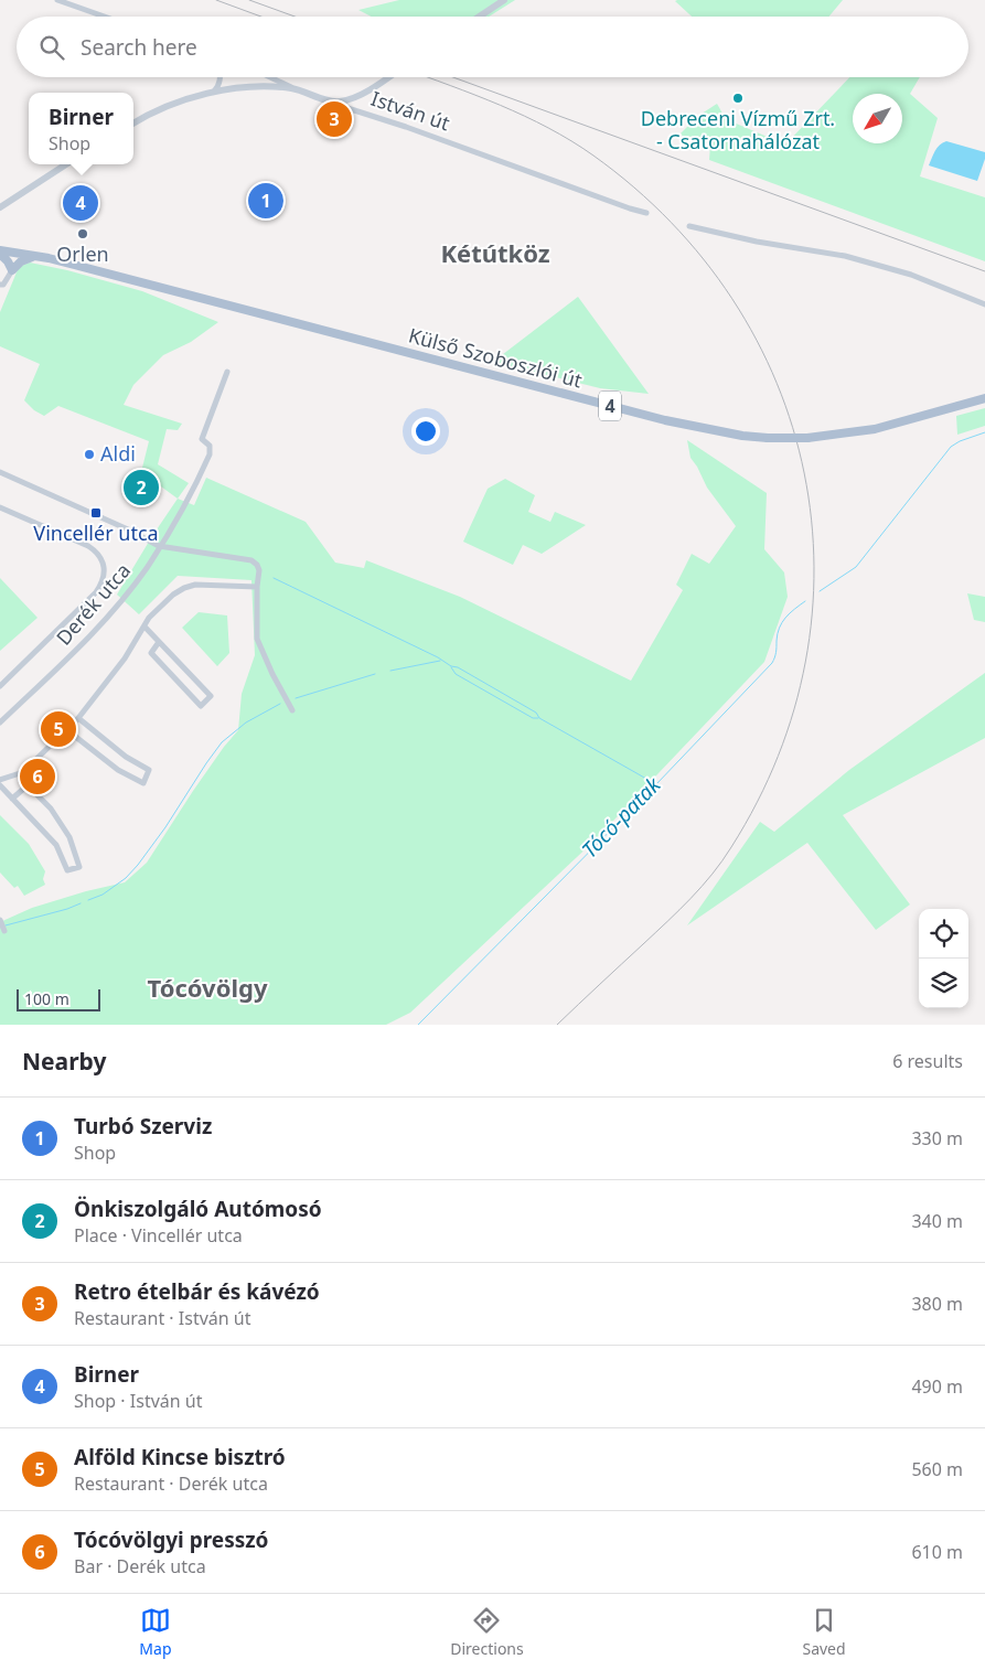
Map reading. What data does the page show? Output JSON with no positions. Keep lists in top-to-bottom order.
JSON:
{
  "streets": {
    "main road": ["Külső Szoboszlói út", "4"],
    "street": ["István út", "Derék utca"]
  },
  "districts": ["Kétútköz", "Tócóvölgy"],
  "water": ["Tócó-patak"],
  "places": {
    "other": ["Debreceni Vízmű Zrt. - Csatornahálózat", "Orlen", "Aldi"],
    "transit": ["Vincellér utca"]
  },
  "scale_bar": "100 m",
  "north": "bottom left",
  "page": {
    "search": "Search here",
    "popup": ["Birner", "Shop"],
    "pins": [
      "3",
      "1",
      "4",
      "2",
      "5",
      "6"
    ],
    "scale": "100 m",
    "heading": ["Nearby", "6 results"],
    "list": [
      {
        "mark": "1",
        "name": "Turbó Szerviz",
        "note": "Shop",
        "value": "330 m"
      },
      {
        "mark": "2",
        "name": "Önkiszolgáló Autómosó",
        "note": "Place · Vincellér utca",
        "value": "340 m"
      },
      {
        "mark": "3",
        "name": "Retro ételbár és kávézó",
        "note": "Restaurant · István út",
        "value": "380 m"
      },
      {
        "mark": "4",
        "name": "Birner",
        "note": "Shop · István út",
        "value": "490 m"
      },
      {
        "mark": "5",
        "name": "Alföld Kincse bisztró",
        "note": "Restaurant · Derék utca",
        "value": "560 m"
      },
      {
        "mark": "6",
        "name": "Tócóvölgyi presszó",
        "note": "Bar · Derék utca",
        "value": "610 m"
      }
    ],
    "nav": ["Map", "Directions", "Saved"]
  }
}
